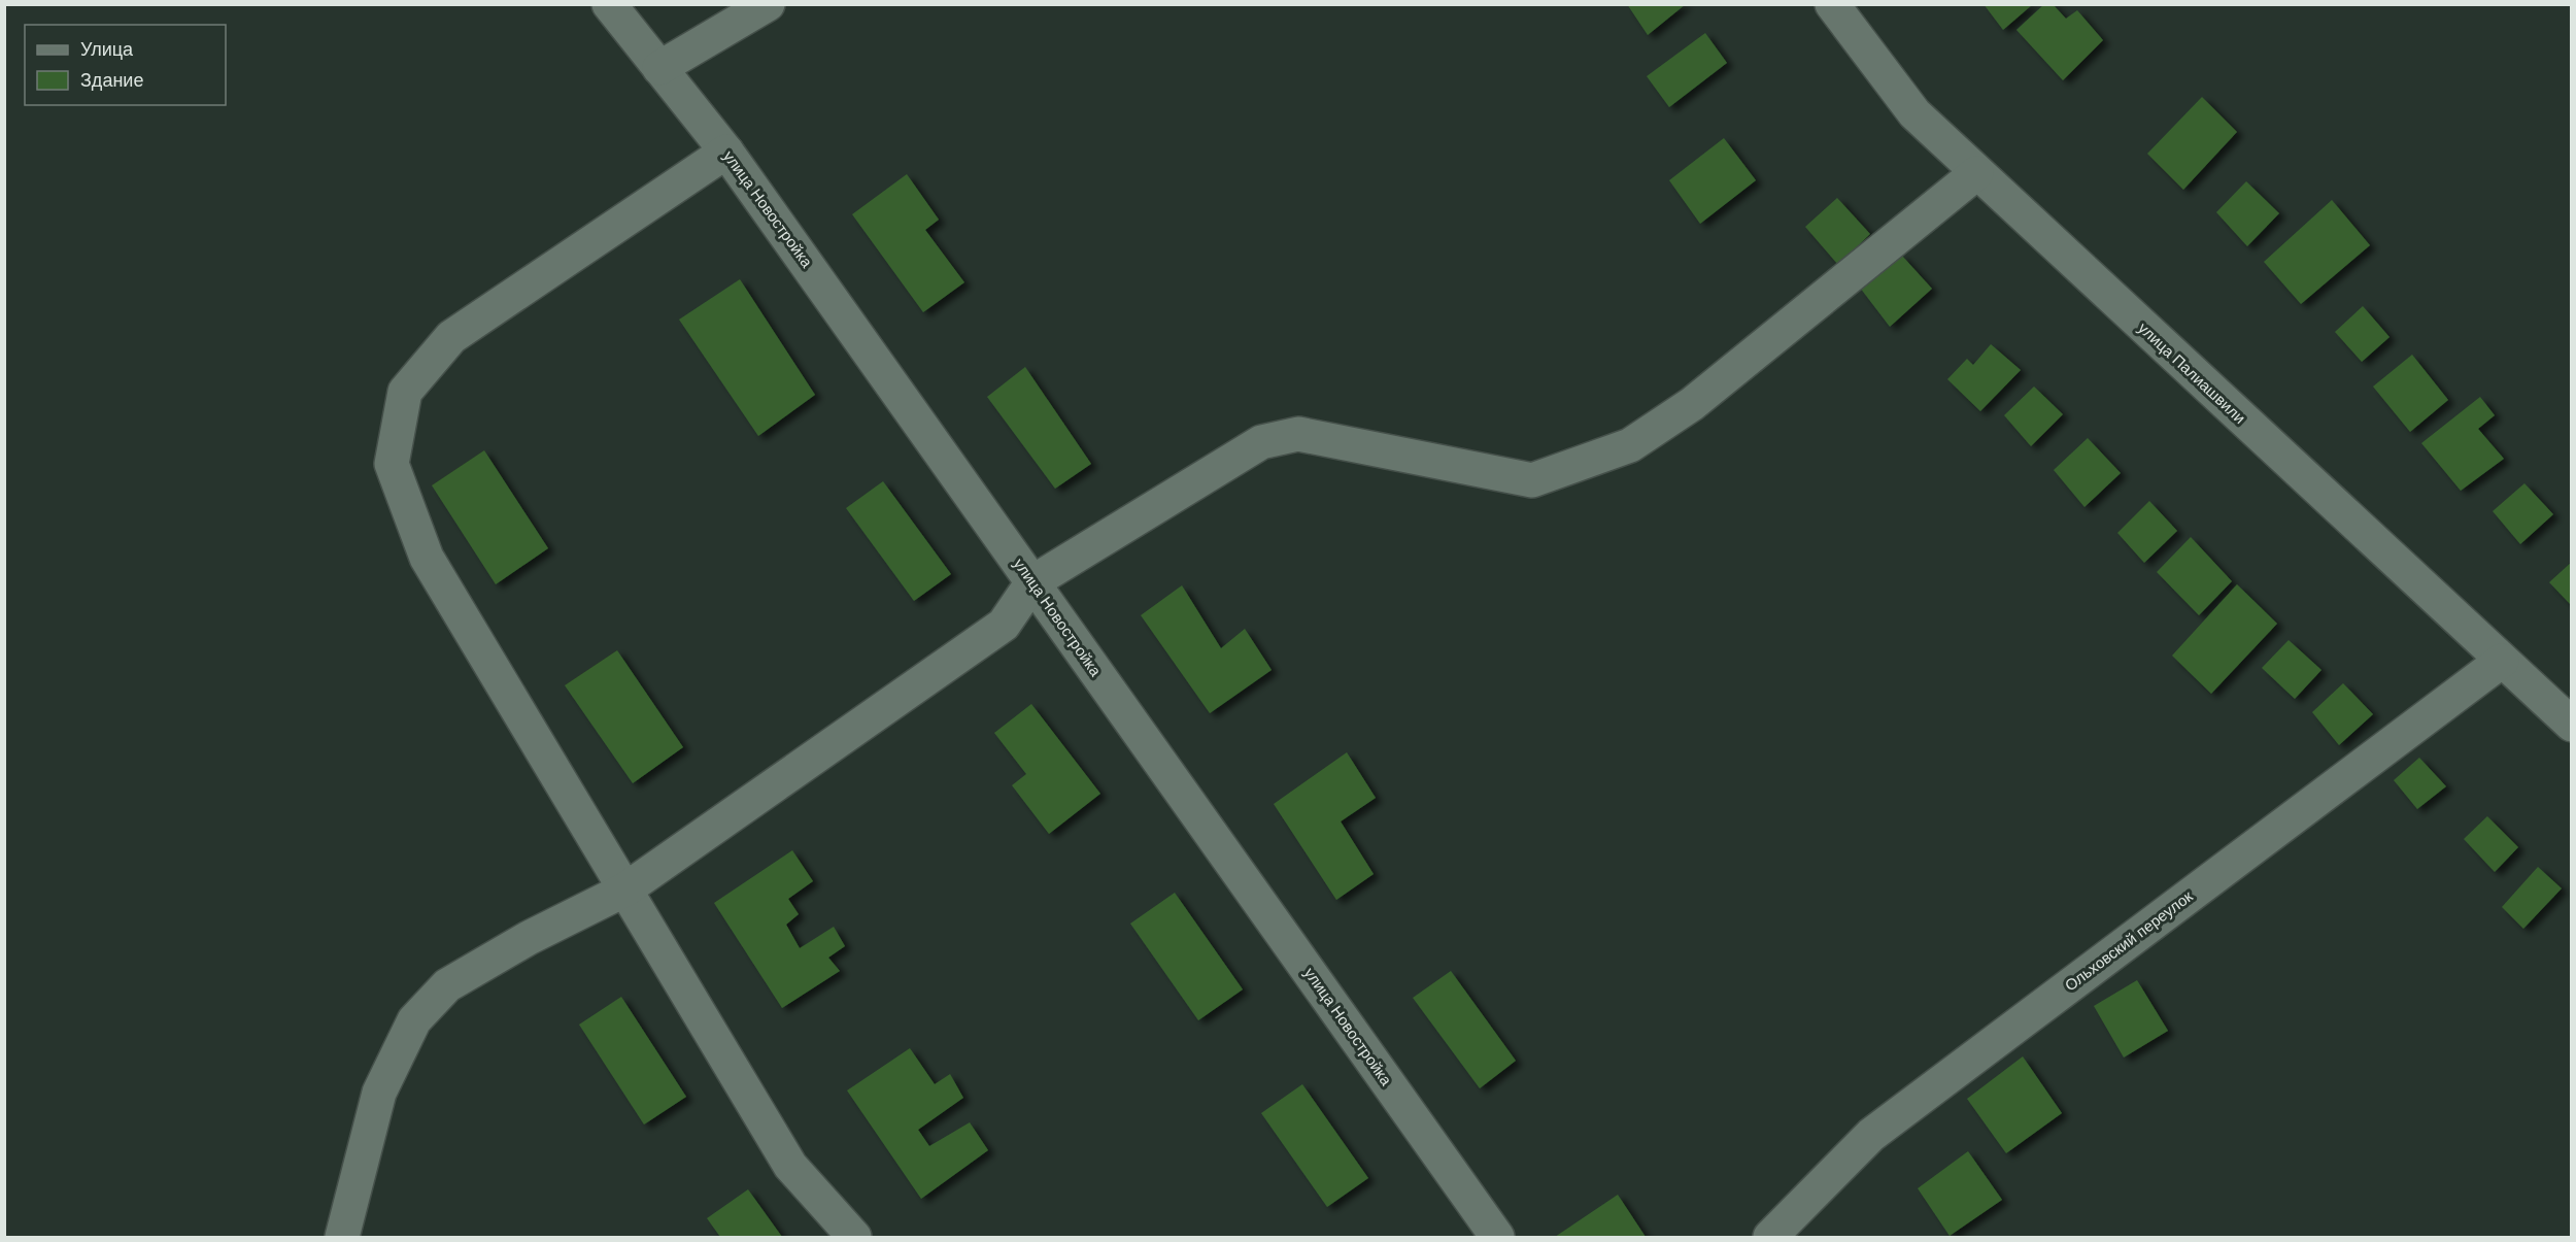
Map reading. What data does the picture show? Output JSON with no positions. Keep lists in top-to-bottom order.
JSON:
{
  "streets": {
    "street": ["улица Новостройка", "улица Палиашвили", "Ольховский переулок"]
  },
  "crossings": [
    ["улица Палиашвили", "Ольховский переулок"]
  ],
  "legend": ["Улица", "Здание"]
}
